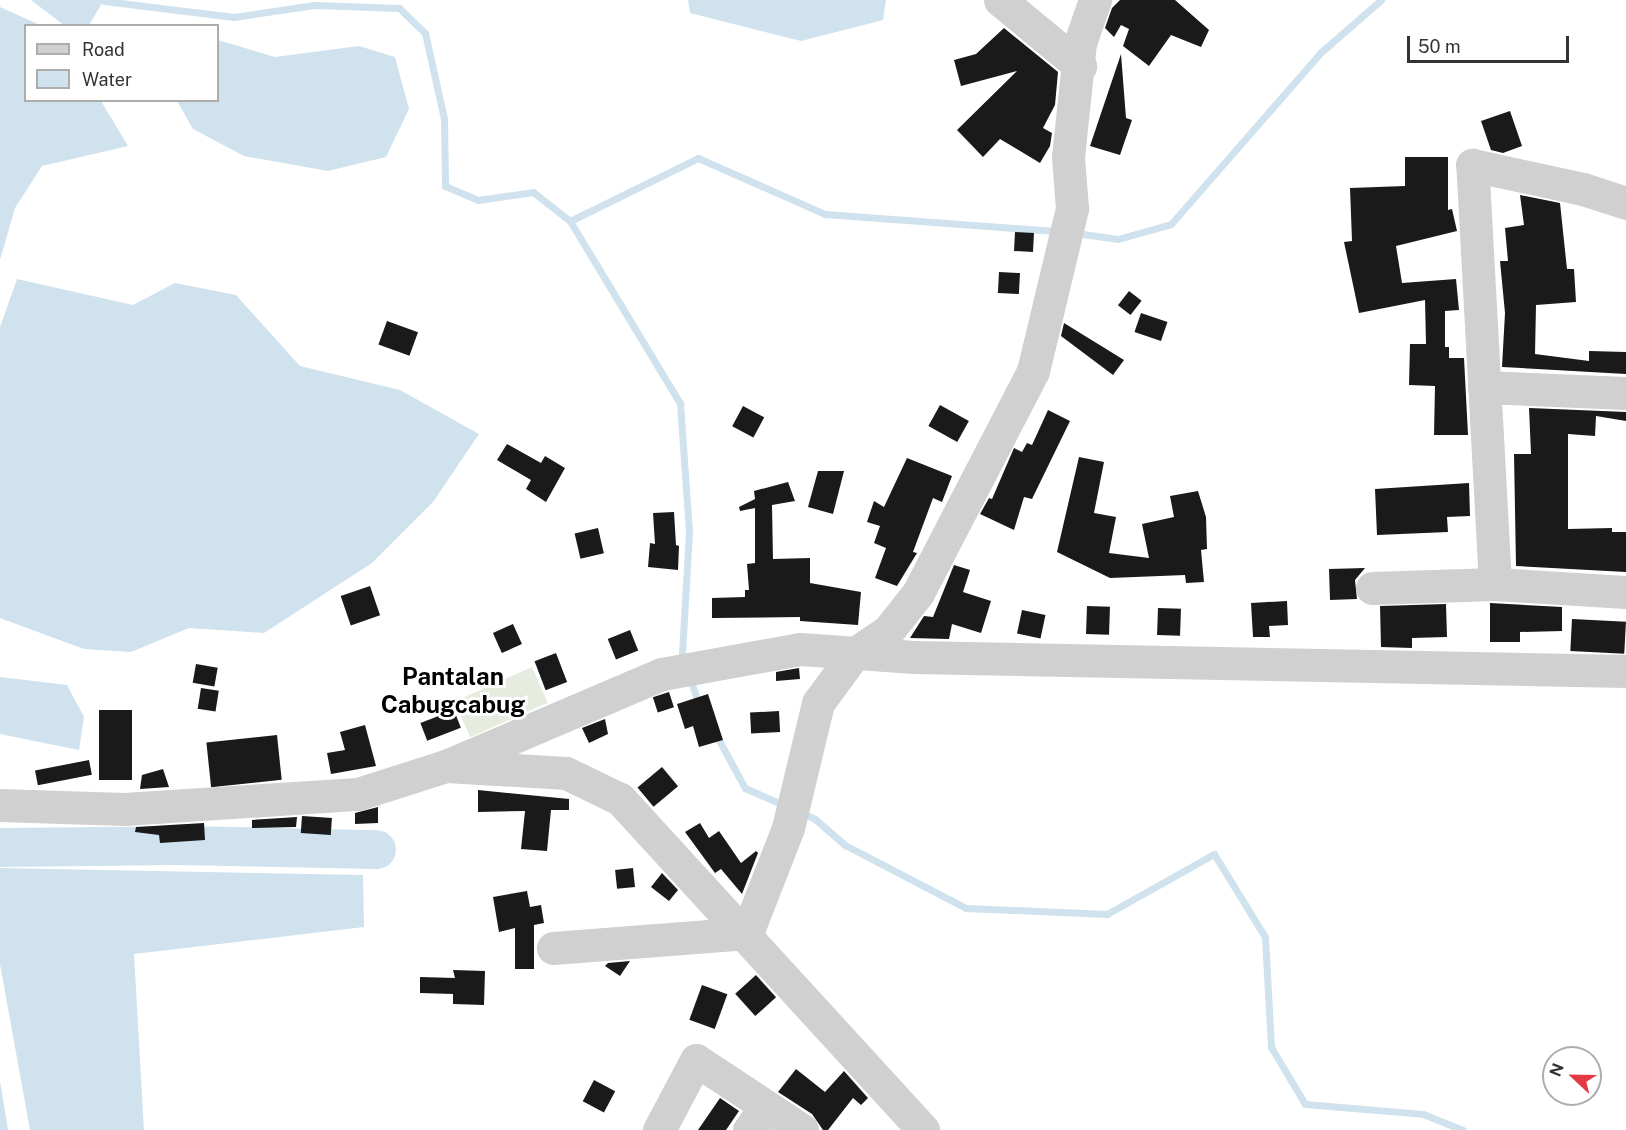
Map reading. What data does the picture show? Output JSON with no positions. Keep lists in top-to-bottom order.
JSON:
{
  "districts": ["Pantalan Cabugcabug"],
  "legend": ["Road", "Water"],
  "scale_bar": "50 m",
  "north": "left"
}
